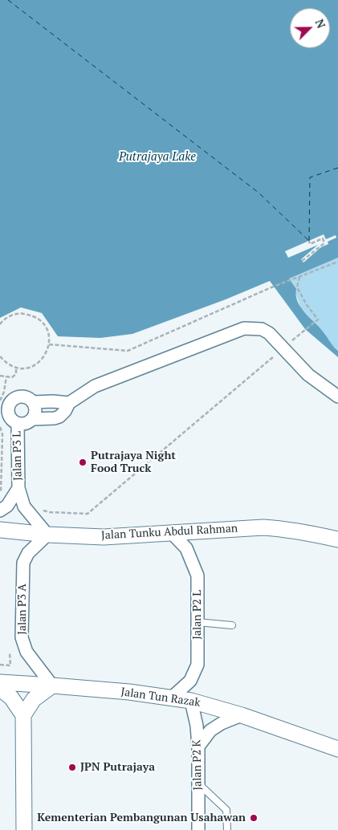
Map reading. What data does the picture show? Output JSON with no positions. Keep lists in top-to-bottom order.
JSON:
{
  "streets": {
    "street": [
      "Jalan P3 L",
      "Jalan Tunku Abdul Rahman",
      "Jalan P3 A",
      "Jalan P2 L",
      "Jalan Tun Razak",
      "Jalan P2 K"
    ]
  },
  "crossings": [
    ["Jalan P3 L", "Jalan Tunku Abdul Rahman"],
    ["Jalan P3 L", "Jalan P3 A"],
    ["Jalan Tunku Abdul Rahman", "Jalan P3 A"],
    ["Jalan Tunku Abdul Rahman", "Jalan P2 L"],
    ["Jalan P3 A", "Jalan Tun Razak"],
    ["Jalan P2 L", "Jalan Tun Razak"],
    ["Jalan Tun Razak", "Jalan P2 K"]
  ],
  "water": ["Putrajaya Lake"],
  "places": ["Putrajaya Night Food Truck", "JPN Putrajaya", "Kementerian Pembangunan Usahawan"],
  "north": "top right"
}
